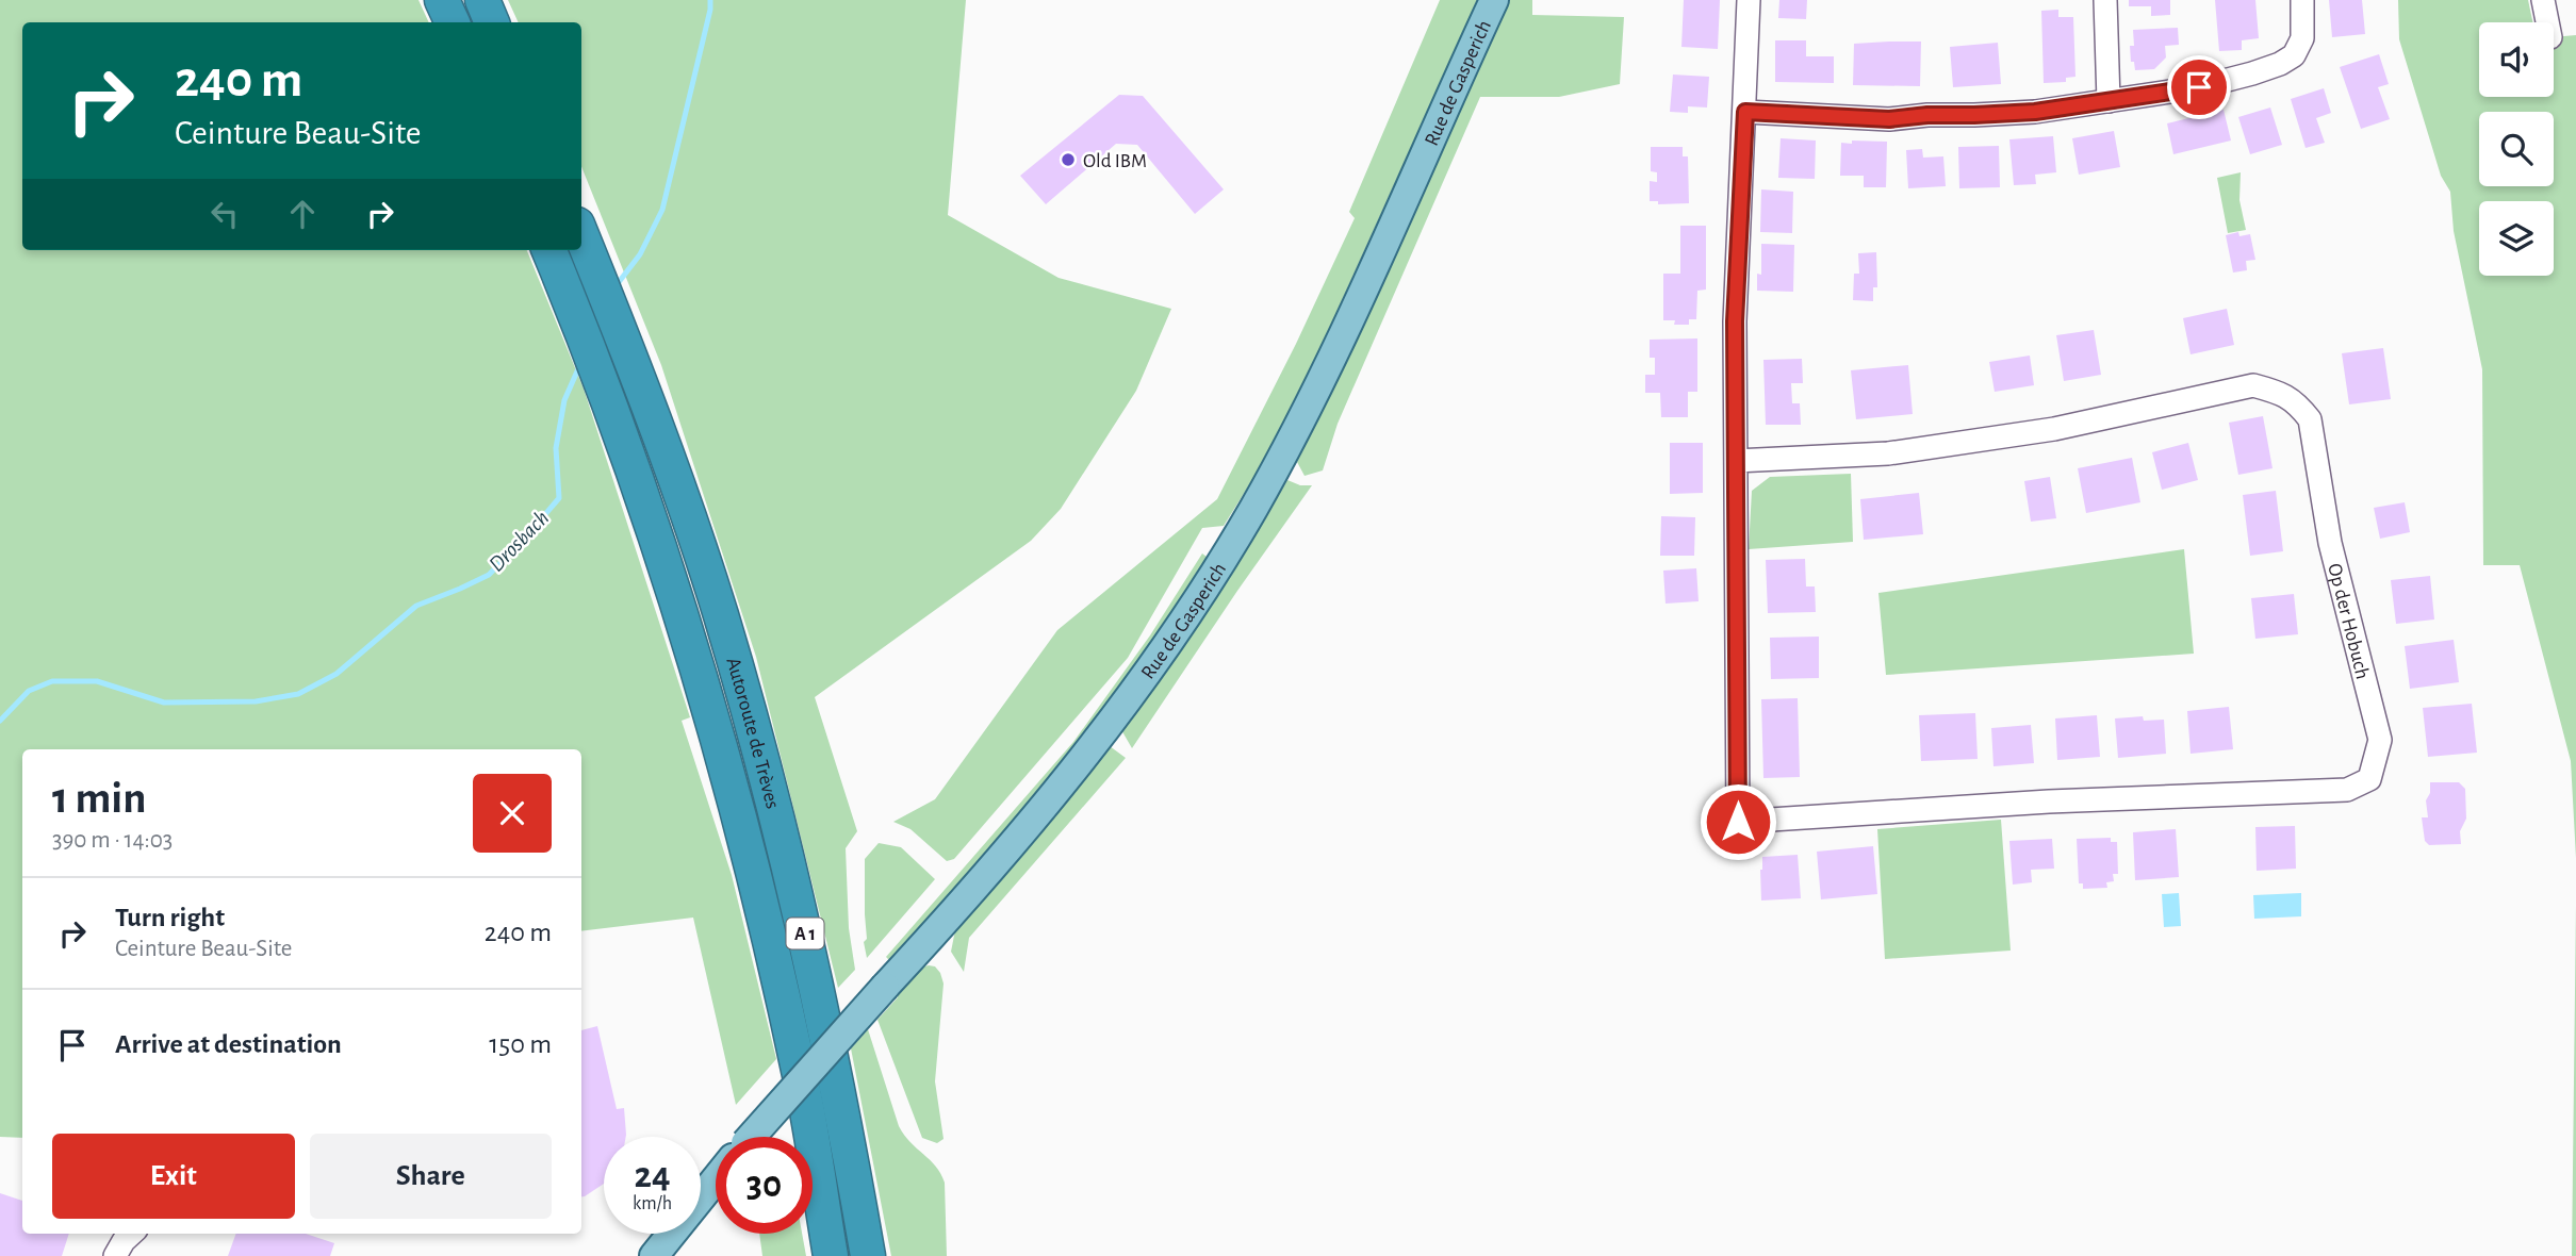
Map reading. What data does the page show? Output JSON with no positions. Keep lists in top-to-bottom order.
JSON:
{
  "streets": {
    "highway": ["Autoroute de Trèves", "A 1"],
    "main road": ["Rue de Gasperich"],
    "street": ["Op der Hobuch"]
  },
  "water": ["Drosbach"],
  "places": ["Old IBM"],
  "page": {
    "turn": ["240 m", "Ceinture Beau-Site"],
    "heading": ["1 min", "390 m · 14:03"],
    "list": [
      {
        "name": "Turn right",
        "note": "Ceinture Beau-Site",
        "value": "240 m"
      },
      {
        "name": "Arrive at destination",
        "value": "150 m"
      }
    ],
    "buttons": ["Exit", "Share"],
    "speed": "24 km/h",
    "limit": "30"
  }
}
